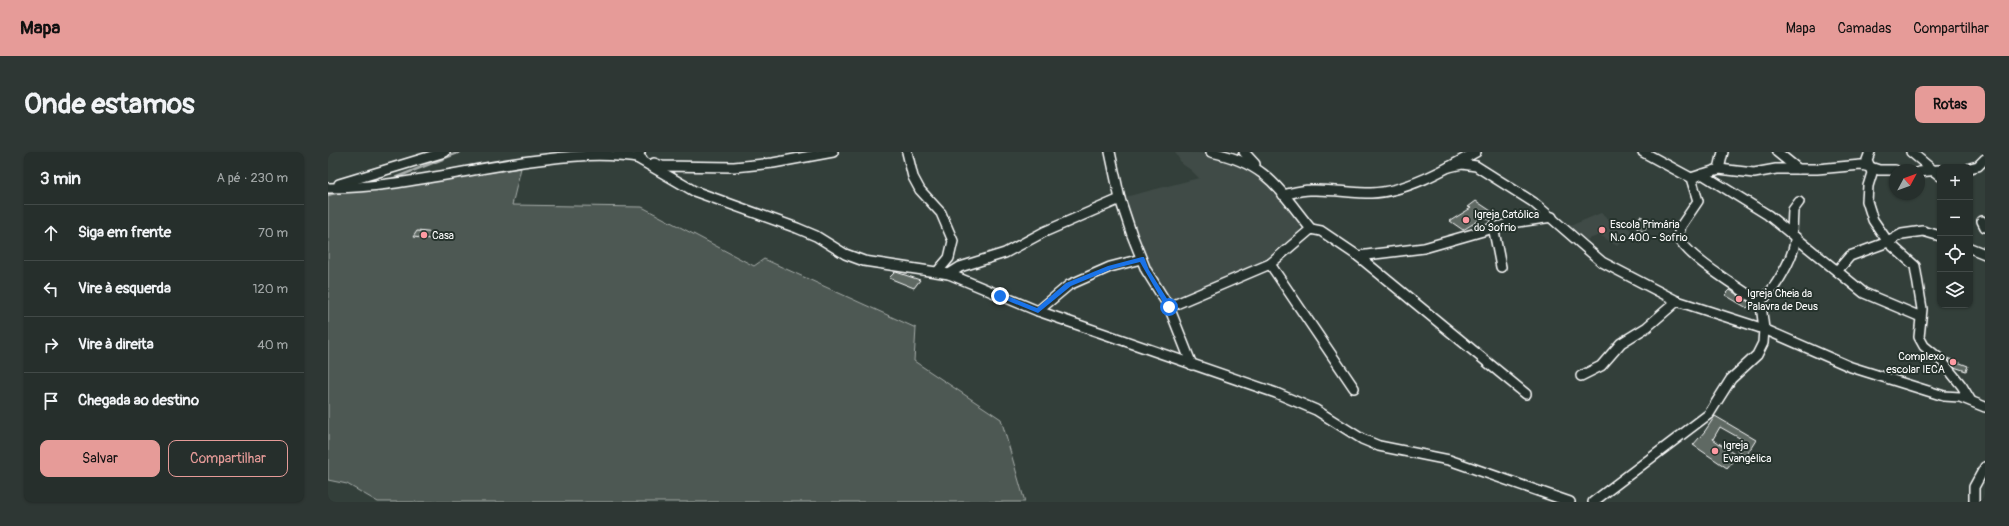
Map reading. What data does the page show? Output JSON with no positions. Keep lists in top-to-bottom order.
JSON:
{
  "places": [
    "Igreja Católica do Sofrio",
    "Escola Primária N.º 400 - Sofrio",
    "Casa",
    "Igreja Cheia da Palavra de Deus",
    "Complexo escolar IECA",
    "Igreja Evangélica"
  ],
  "north": "top right",
  "page": {
    "header": "Mapa",
    "nav": ["Mapa", "Camadas", "Compartilhar"],
    "buttons": [
      "Rotas",
      ["Salvar", "Compartilhar"]
    ],
    "title": "Onde estamos",
    "heading": ["3 min", "A pé · 230 m"],
    "map_buttons": ["+", "−"],
    "list": [
      ["Siga em frente", "70 m"],
      ["Vire à esquerda", "120 m"],
      ["Vire à direita", "40 m"],
      "Chegada ao destino"
    ]
  }
}
